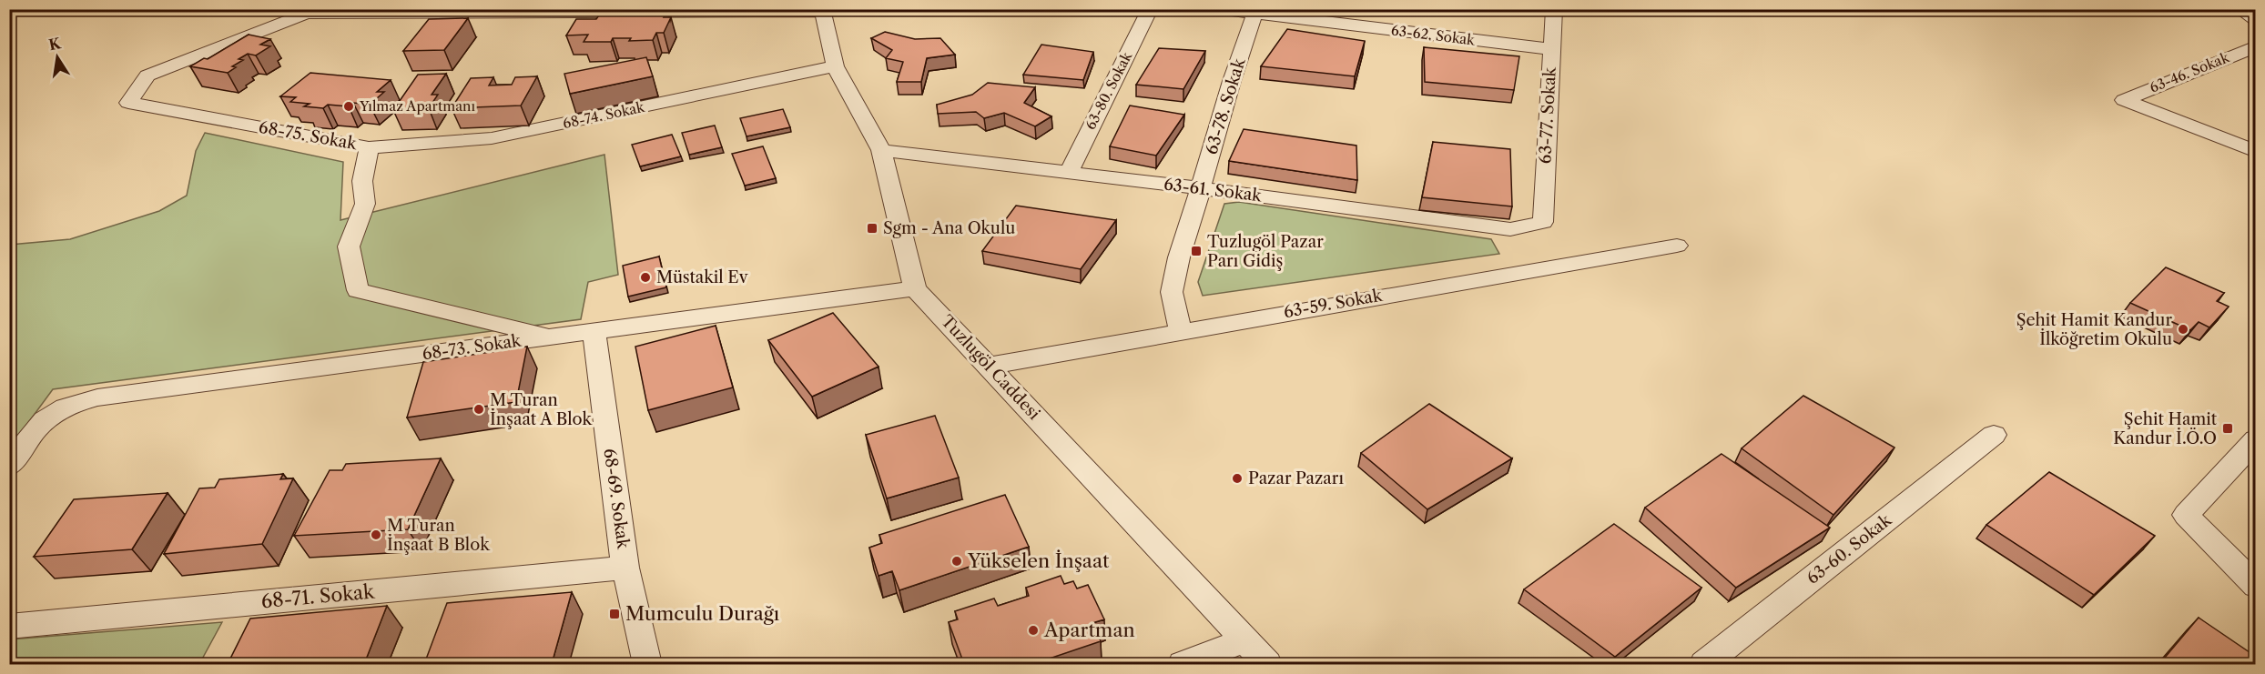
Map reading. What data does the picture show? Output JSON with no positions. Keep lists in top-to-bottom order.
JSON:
{
  "streets": {
    "street": [
      "63-62. Sokak",
      "63-46. Sokak",
      "63-80. Sokak",
      "63-78. Sokak",
      "68-74. Sokak",
      "63-77. Sokak",
      "68-75. Sokak",
      "63-61. Sokak",
      "63-59. Sokak",
      "68-73. Sokak",
      "Tuzlugöl Caddesi",
      "68-69. Sokak",
      "63-60. Sokak",
      "68-71. Sokak"
    ]
  },
  "crossings": [
    ["63-62. Sokak", "63-78. Sokak"],
    ["63-62. Sokak", "63-77. Sokak"],
    ["63-80. Sokak", "63-61. Sokak"],
    ["63-78. Sokak", "63-61. Sokak"],
    ["63-78. Sokak", "63-59. Sokak"],
    ["68-74. Sokak", "68-75. Sokak"],
    ["63-77. Sokak", "63-61. Sokak"],
    ["68-75. Sokak", "68-73. Sokak"],
    ["63-59. Sokak", "Tuzlugöl Caddesi"],
    ["68-73. Sokak", "Tuzlugöl Caddesi"],
    ["68-73. Sokak", "68-69. Sokak"],
    ["68-69. Sokak", "68-71. Sokak"]
  ],
  "places": {
    "other": [
      "Yılmaz Apartmanı",
      "Müstakil Ev",
      "Şehit Hamit Kandur İlköğretim Okulu",
      "M Turan İnşaat A Blok",
      "Pazar Pazarı",
      "M Turan İnşaat B Blok",
      "Yükselen İnşaat",
      "Apartman"
    ],
    "transit": [
      "Sgm - Ana Okulu",
      "Tuzlugöl Pazar Parı Gidiş",
      "Şehit Hamit Kandur İ.Ö.O",
      "Mumculu Durağı"
    ]
  },
  "north": "top"
}
